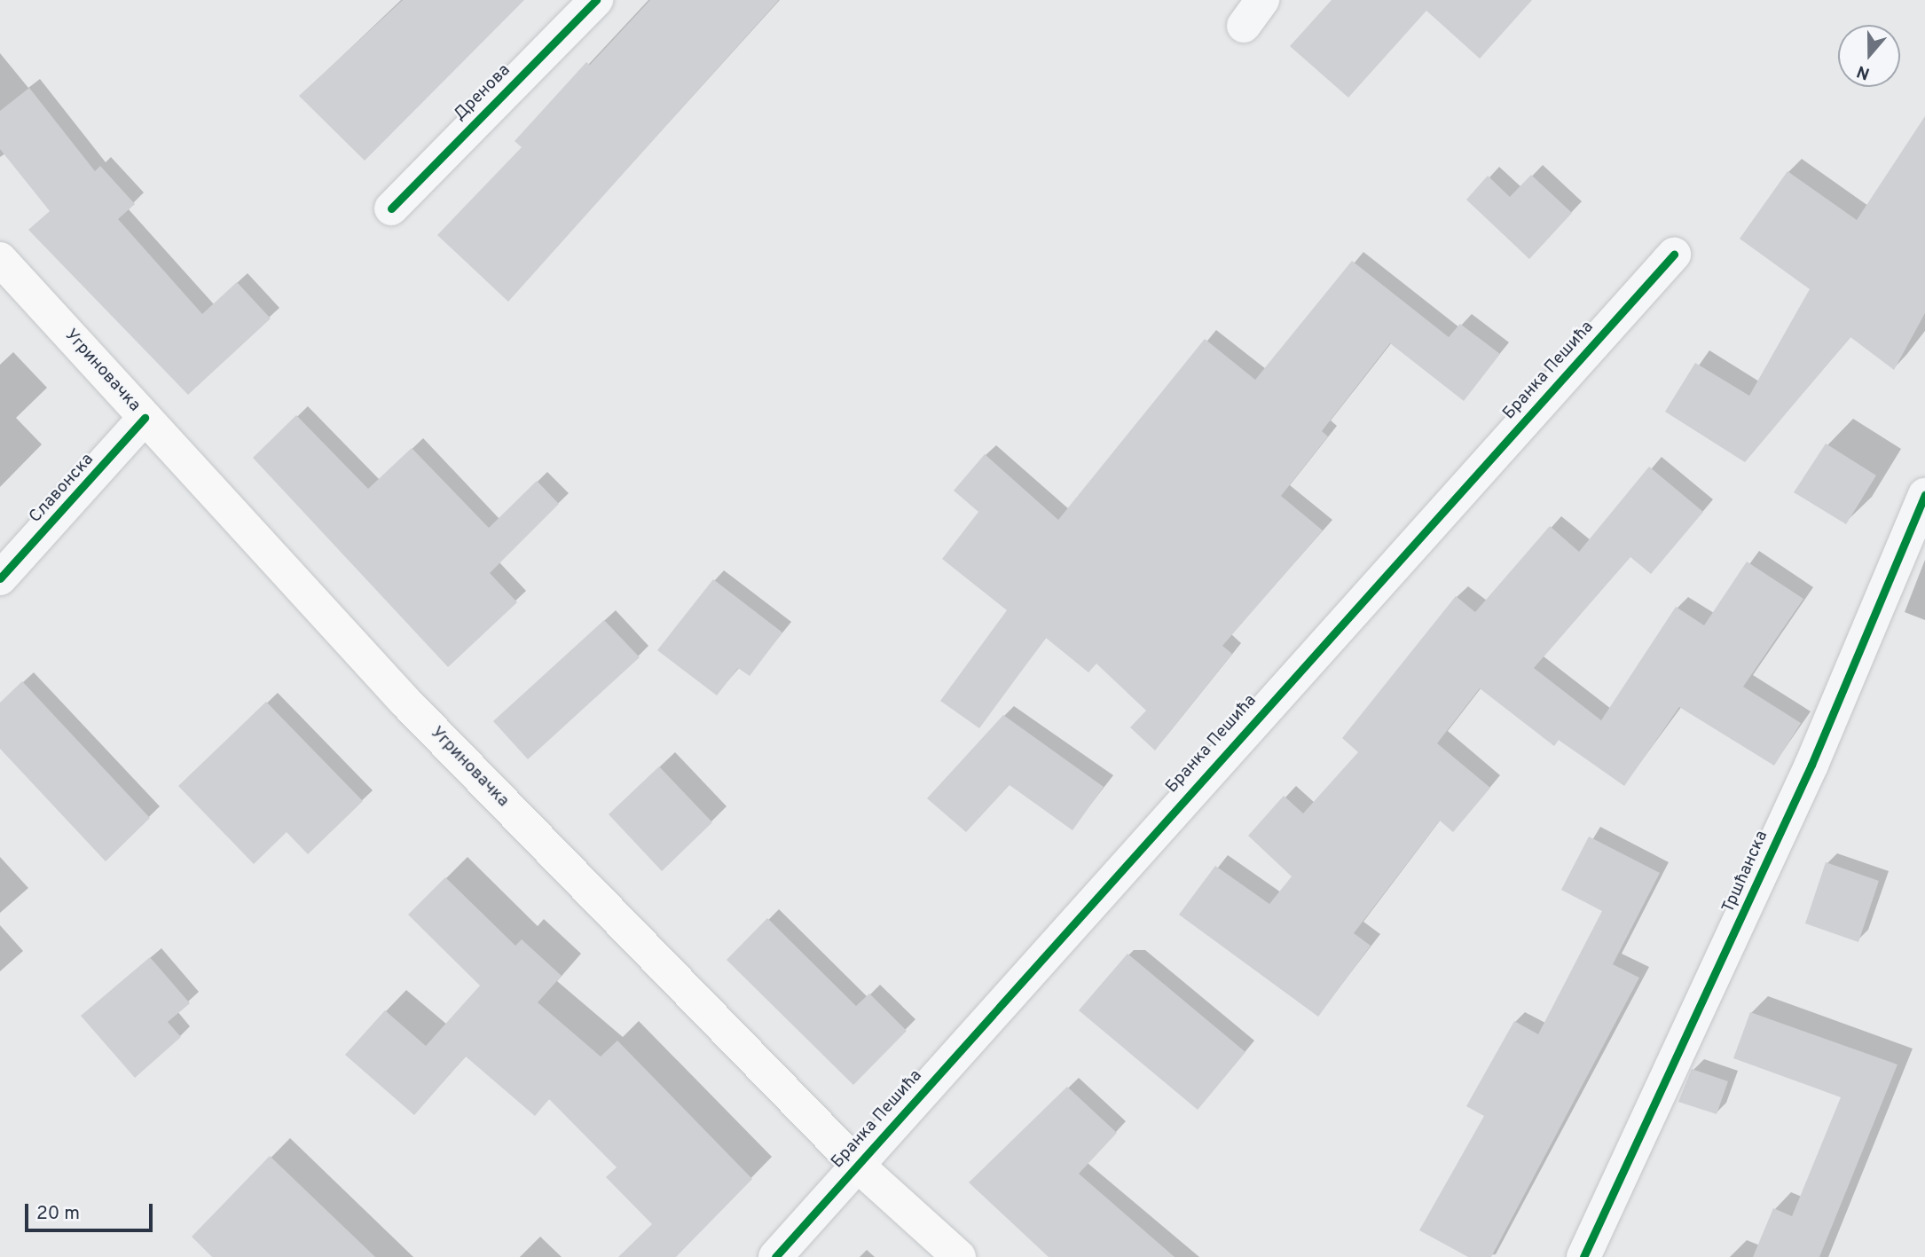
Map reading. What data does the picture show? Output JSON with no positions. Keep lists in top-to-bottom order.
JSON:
{
  "streets": {
    "main road": ["Угриновачка"],
    "street": [
      "Дренова",
      "Бранка Пешића",
      "Славонска",
      "Тршћанска"
    ]
  },
  "crossings": [
    ["Угриновачка", "Бранка Пешића"],
    ["Угриновачка", "Славонска"]
  ],
  "scale_bar": "20 m",
  "north": "bottom"
}
